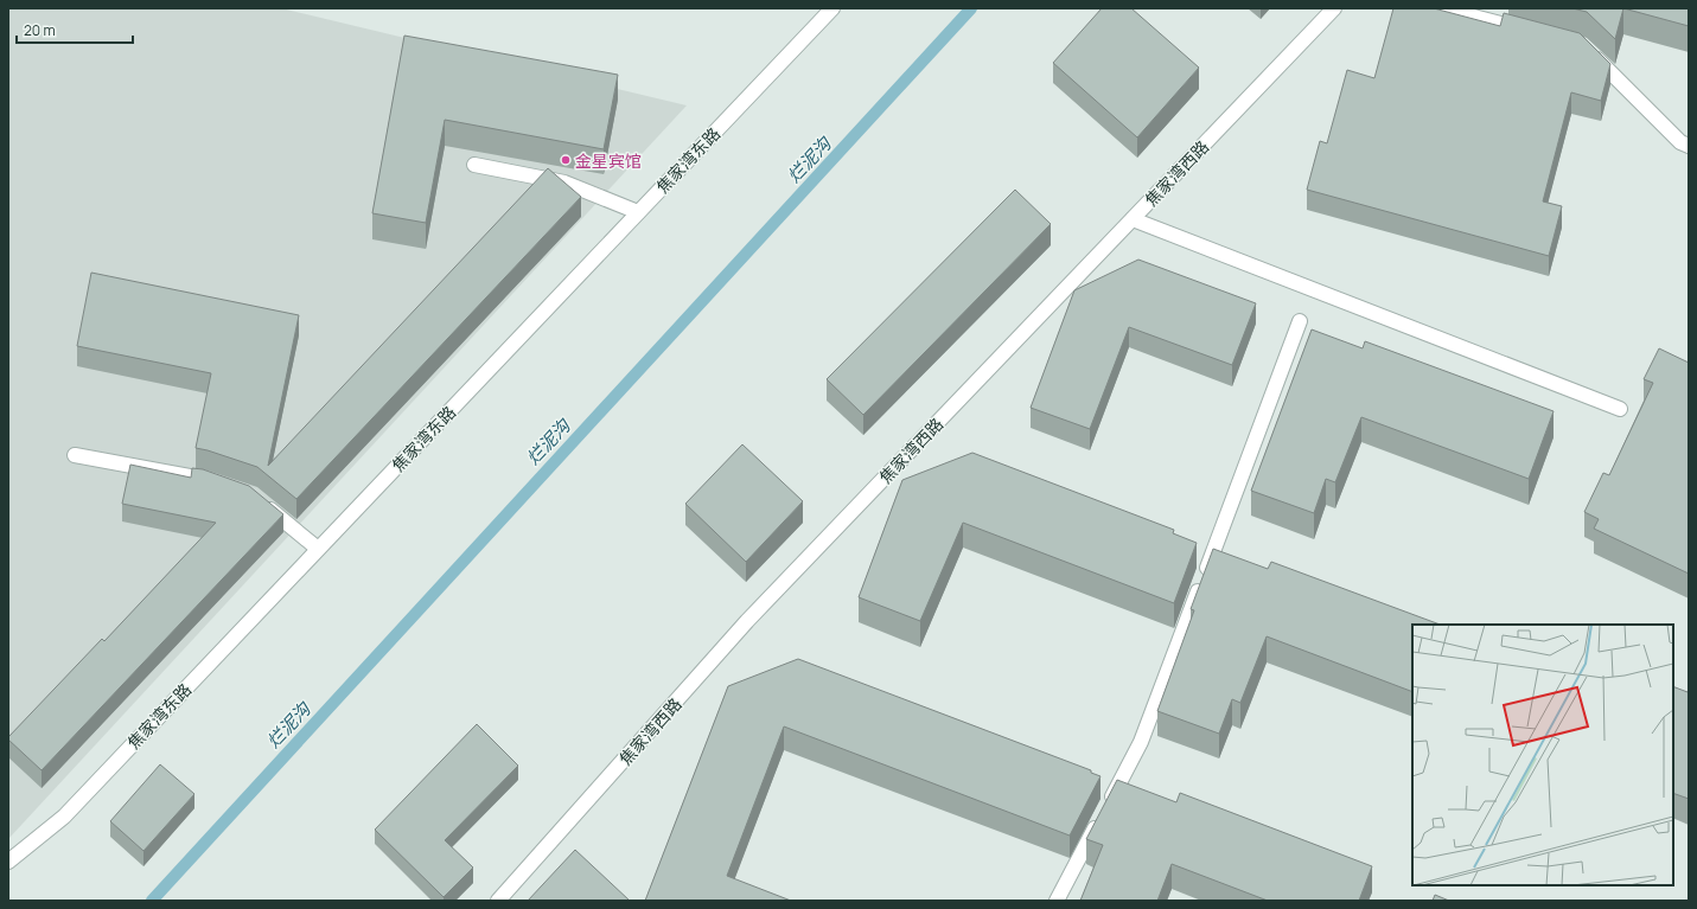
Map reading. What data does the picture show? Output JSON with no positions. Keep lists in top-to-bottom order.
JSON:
{
  "streets": {
    "street": ["焦家湾东路", "焦家湾西路"]
  },
  "water": ["烂泥沟"],
  "places": ["金星宾馆"],
  "scale_bar": "20 m"
}
